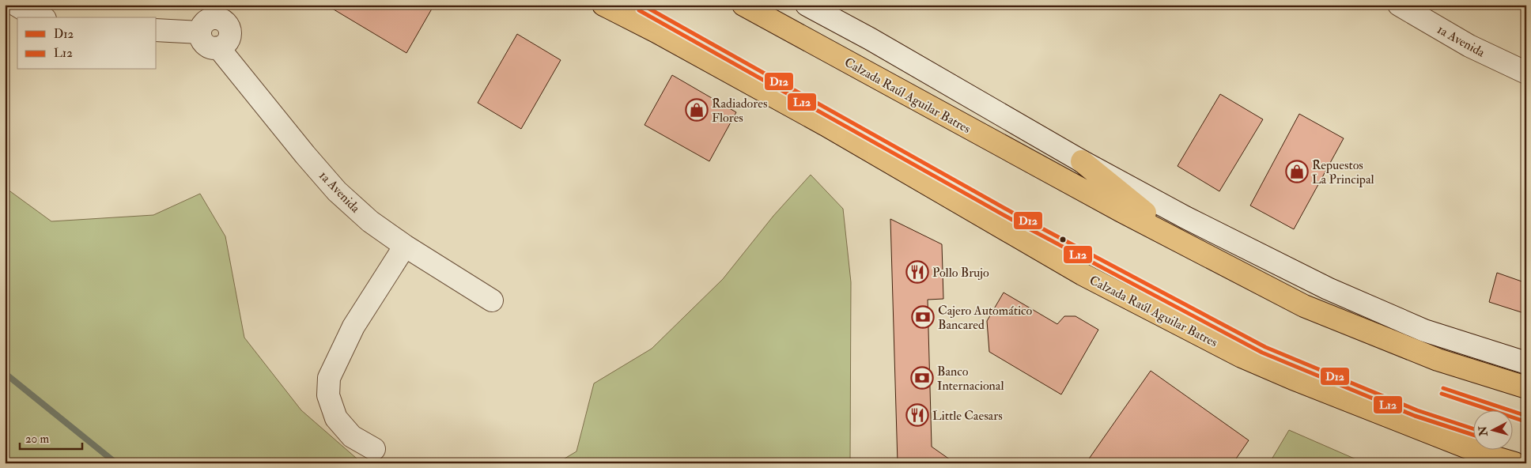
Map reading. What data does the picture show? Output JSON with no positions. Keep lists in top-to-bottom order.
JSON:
{
  "streets": {
    "highway": ["Calzada Raúl Aguilar Batres"],
    "street": ["1a Avenida"]
  },
  "places": {
    "shop": ["Radiadores Flores", "Repuestos La Principal"],
    "restaurant": ["Pollo Brujo", "Little Caesars"],
    "bank": ["Cajero Automático Bancared", "Banco Internacional"]
  },
  "lines": ["transit line D12", "transit line L12"],
  "legend": ["D12", "L12"],
  "scale_bar": "20 m",
  "north": "left"
}
